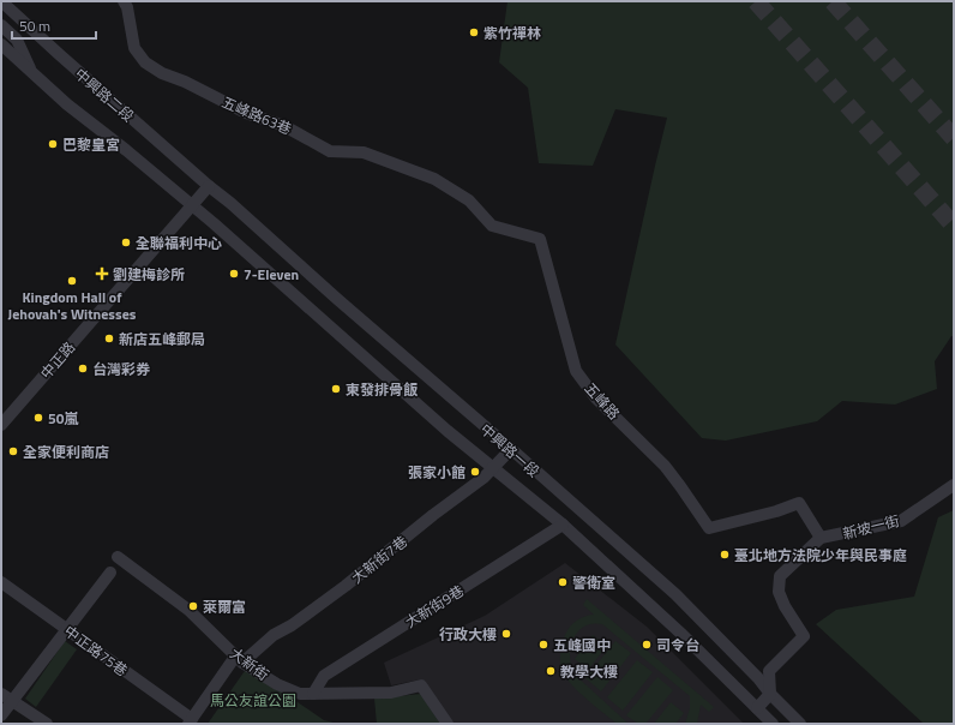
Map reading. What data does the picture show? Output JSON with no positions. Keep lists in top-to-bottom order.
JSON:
{
  "streets": {
    "street": [
      "中興路二段",
      "五峰路63巷",
      "中正路",
      "五峰路",
      "中興路一段",
      "新坡一街",
      "大新街7巷",
      "大新街9巷",
      "中正路75巷",
      "大新街"
    ]
  },
  "crossings": [
    ["中興路二段", "中正路"],
    ["中興路二段", "中興路一段"],
    ["五峰路63巷", "五峰路"],
    ["中正路", "中興路一段"],
    ["五峰路", "新坡一街"],
    ["中興路一段", "大新街7巷"],
    ["中興路一段", "大新街9巷"],
    ["大新街7巷", "中正路75巷"],
    ["大新街7巷", "大新街"],
    ["大新街9巷", "大新街"]
  ],
  "parks": ["馬公友誼公園"],
  "places": {
    "other": [
      "紫竹禪林",
      "巴黎皇宮",
      "全聯福利中心",
      "7-Eleven",
      "Kingdom Hall of Jehovah's Witnesses",
      "新店五峰郵局",
      "台灣彩券",
      "東發排骨飯",
      "50嵐",
      "全家便利商店",
      "張家小館",
      "臺北地方法院少年與民事庭",
      "警衛室",
      "萊爾富",
      "行政大樓",
      "五峰國中",
      "司令台",
      "教學大樓"
    ],
    "health": ["劉建梅診所"]
  },
  "scale_bar": "50 m"
}
